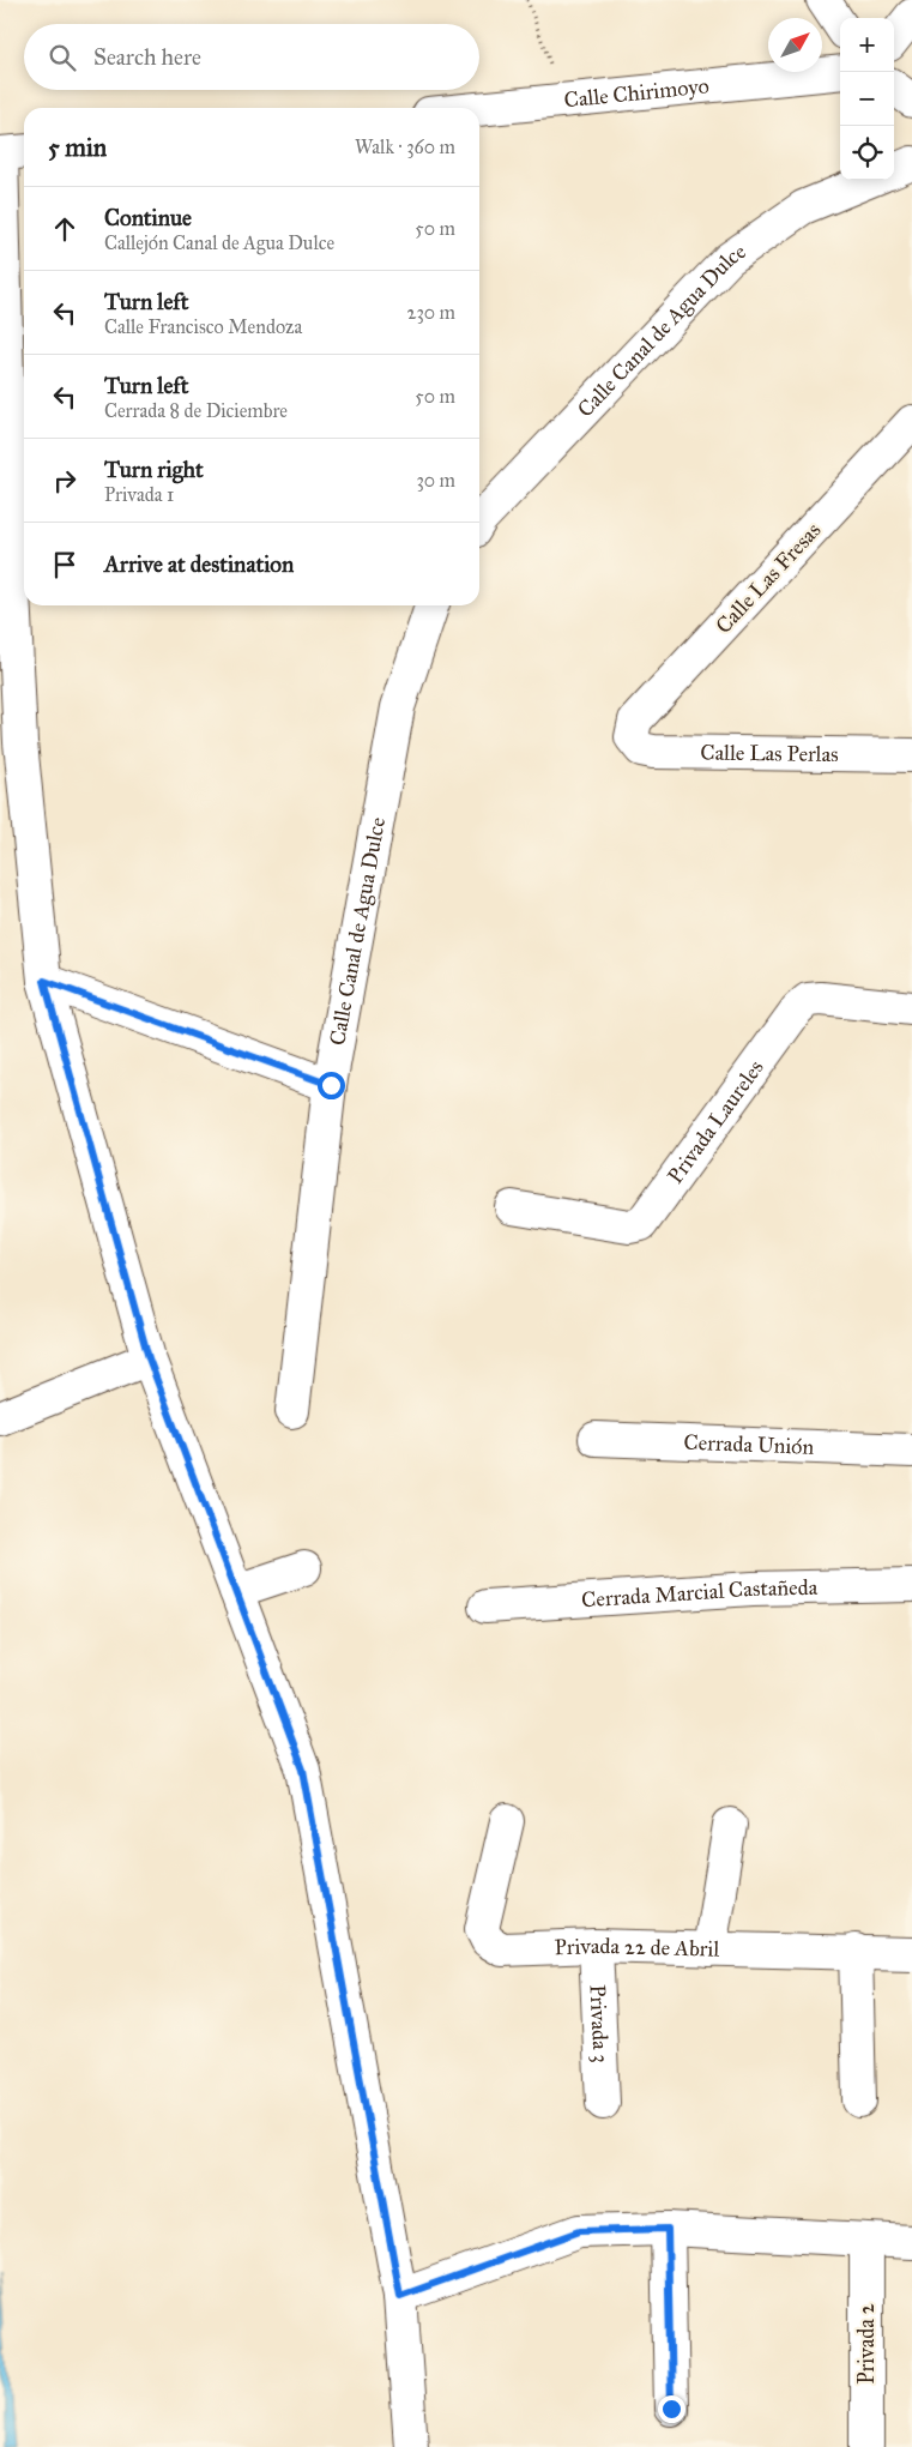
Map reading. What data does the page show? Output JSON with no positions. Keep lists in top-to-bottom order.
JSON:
{
  "streets": {
    "street": [
      "Calle Chirimoyo",
      "Calle Canal de Agua Dulce",
      "Calle Las Fresas",
      "Calle Las Perlas",
      "Privada Laureles",
      "Cerrada Unión",
      "Cerrada Marcial Castañeda",
      "Privada 22 de Abril",
      "Privada 3",
      "Privada 2"
    ]
  },
  "crossings": [
    ["Calle Las Fresas", "Calle Las Perlas"],
    ["Privada 22 de Abril", "Privada 3"]
  ],
  "north": "top right",
  "page": {
    "map_buttons": ["+", "−"],
    "search": "Search here",
    "heading": ["5 min", "Walk · 360 m"],
    "list": [
      ["Continue", "Callejón Canal de Agua Dulce", "50 m"],
      ["Turn left", "Calle Francisco Mendoza", "230 m"],
      ["Turn left", "Cerrada 8 de Diciembre", "50 m"],
      ["Turn right", "Privada 1", "30 m"],
      "Arrive at destination"
    ]
  }
}
